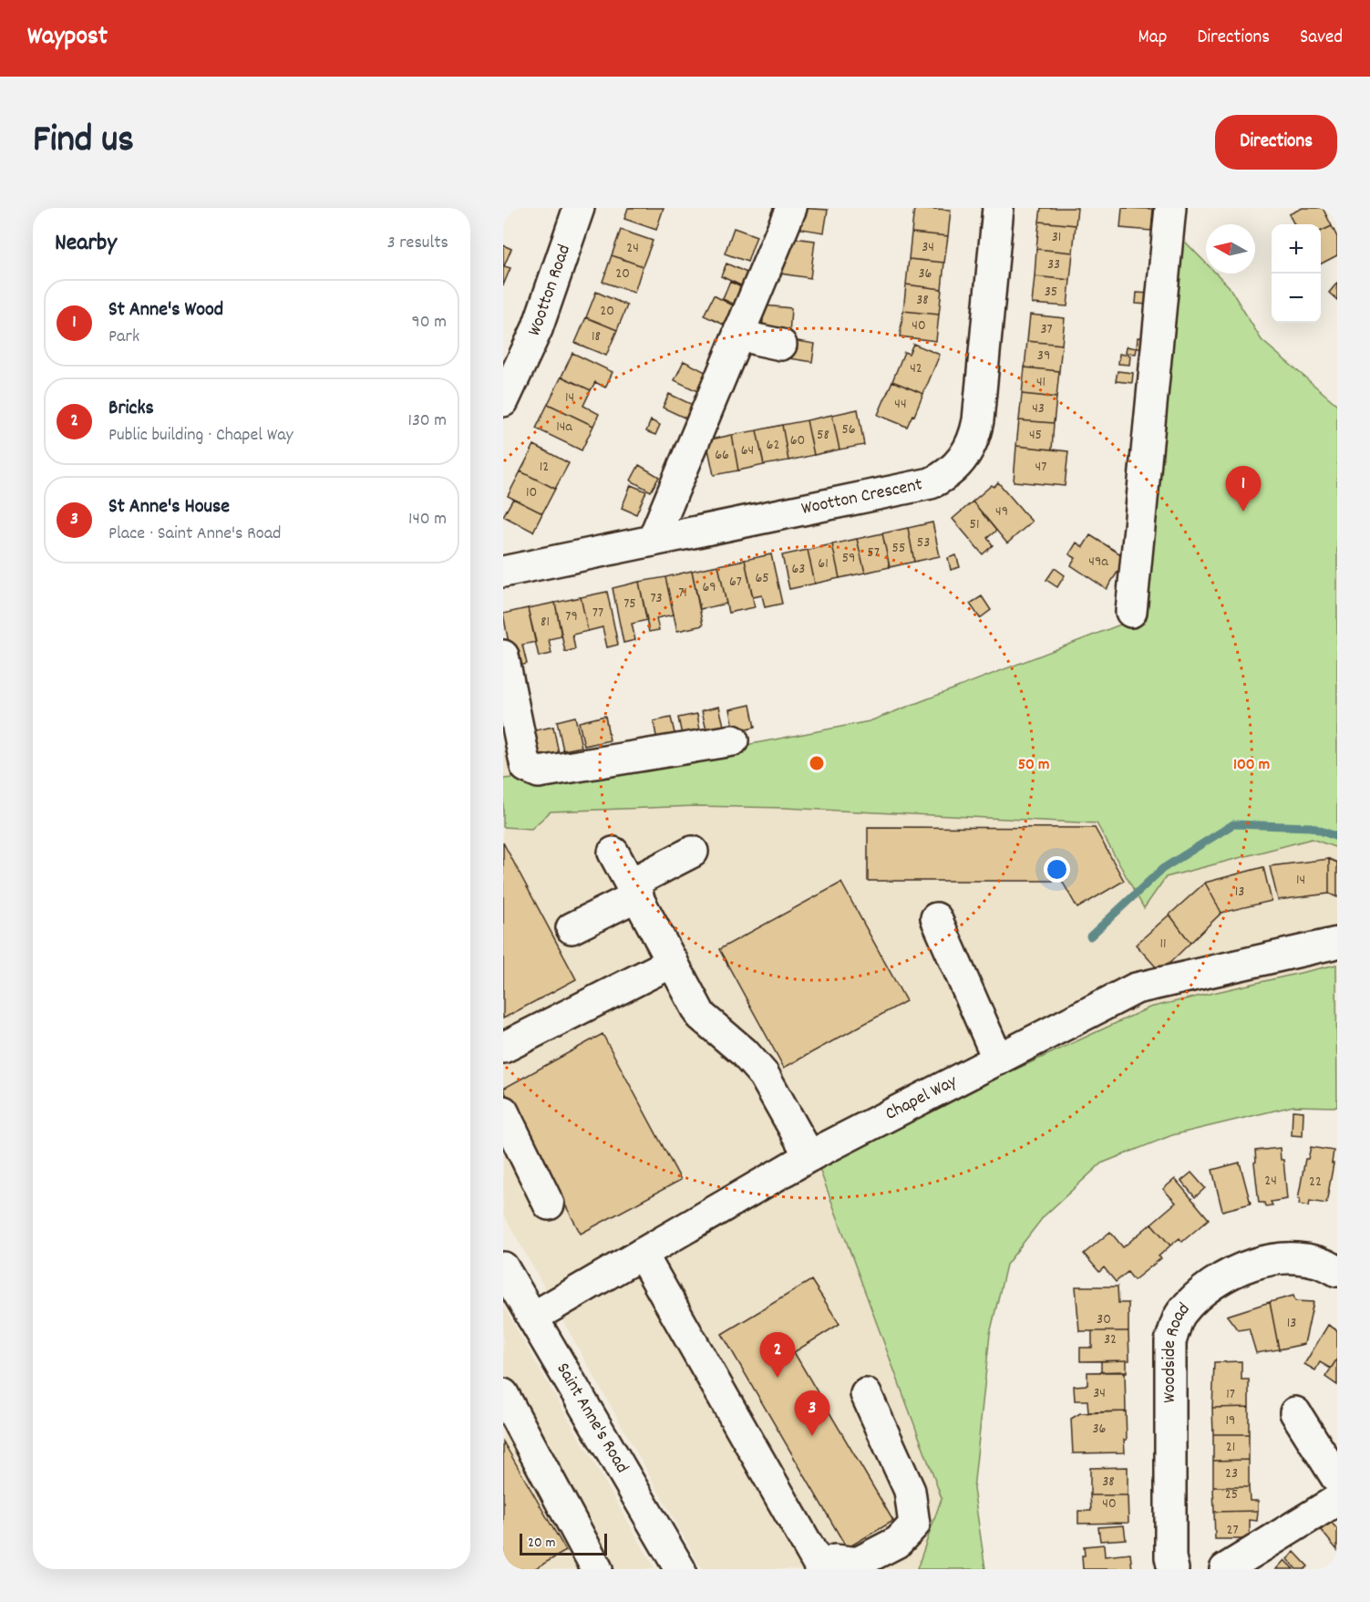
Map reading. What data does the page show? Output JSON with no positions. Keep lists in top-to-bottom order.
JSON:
{
  "streets": {
    "street": [
      "Wootton Road",
      "Wootton Crescent",
      "Chapel Way",
      "Woodside Road",
      "Saint Anne's Road"
    ]
  },
  "crossings": [
    ["Chapel Way", "Saint Anne's Road"]
  ],
  "house_numbers": [
    "31",
    "34",
    "24",
    "33",
    "20",
    "36",
    "35",
    "38",
    "20",
    "40",
    "37",
    "18",
    "39",
    "42",
    "41",
    "14",
    "44",
    "43",
    "14a",
    "56",
    "58",
    "45",
    "60",
    "62",
    "64",
    "66",
    "12",
    "47",
    "10",
    "49",
    "51",
    "53",
    "55",
    "57",
    "59",
    "49a",
    "61",
    "63",
    "65",
    "67",
    "69",
    "71",
    "73",
    "75",
    "77",
    "79",
    "81",
    "14",
    "13",
    "11",
    "24",
    "22",
    "30",
    "13",
    "32",
    "34",
    "17",
    "19",
    "36",
    "21",
    "23",
    "38",
    "25",
    "40",
    "27"
  ],
  "scale_bar": "20 m",
  "north": "left",
  "page": {
    "header": "Waypost",
    "nav": ["Map", "Directions", "Saved"],
    "title": "Find us",
    "buttons": "Directions",
    "heading": ["Nearby", "3 results"],
    "map_buttons": ["+", "−"],
    "list": [
      {
        "mark": "1",
        "name": "St Anne's Wood",
        "note": "Park",
        "value": "90 m"
      },
      {
        "mark": "2",
        "name": "Bricks",
        "note": "Public building · Chapel Way",
        "value": "130 m"
      },
      {
        "mark": "3",
        "name": "St Anne's House",
        "note": "Place · Saint Anne's Road",
        "value": "140 m"
      }
    ],
    "pins": ["1", "2", "3"],
    "scale": "20 m"
  },
  "rings": ["50 m", "100 m"]
}
